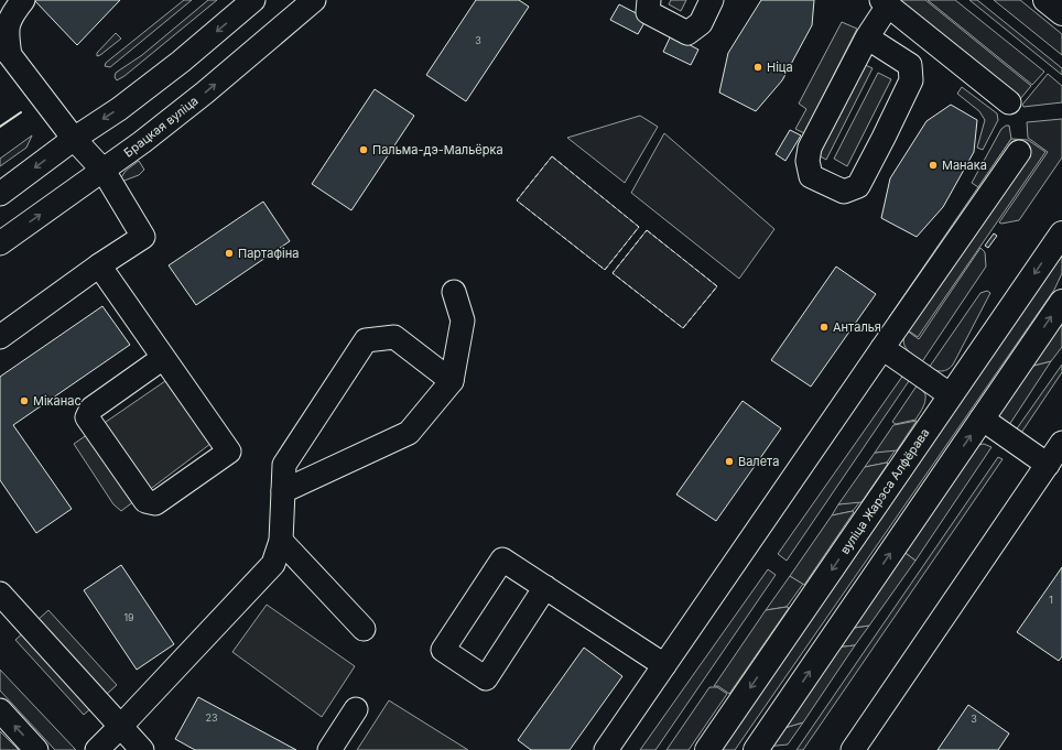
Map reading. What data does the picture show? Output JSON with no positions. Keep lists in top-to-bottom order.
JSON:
{
  "streets": {
    "main road": ["вуліца Жарэса Алфёрава"],
    "street": ["Брацкая вуліца"]
  },
  "places": [
    "Ніца",
    "Пальма-дэ-Мальёрка",
    "Манака",
    "Партафіна",
    "Анталья",
    "Міканас",
    "Валета"
  ],
  "house_numbers": [
    "3",
    "1",
    "19",
    "23",
    "3"
  ]
}
